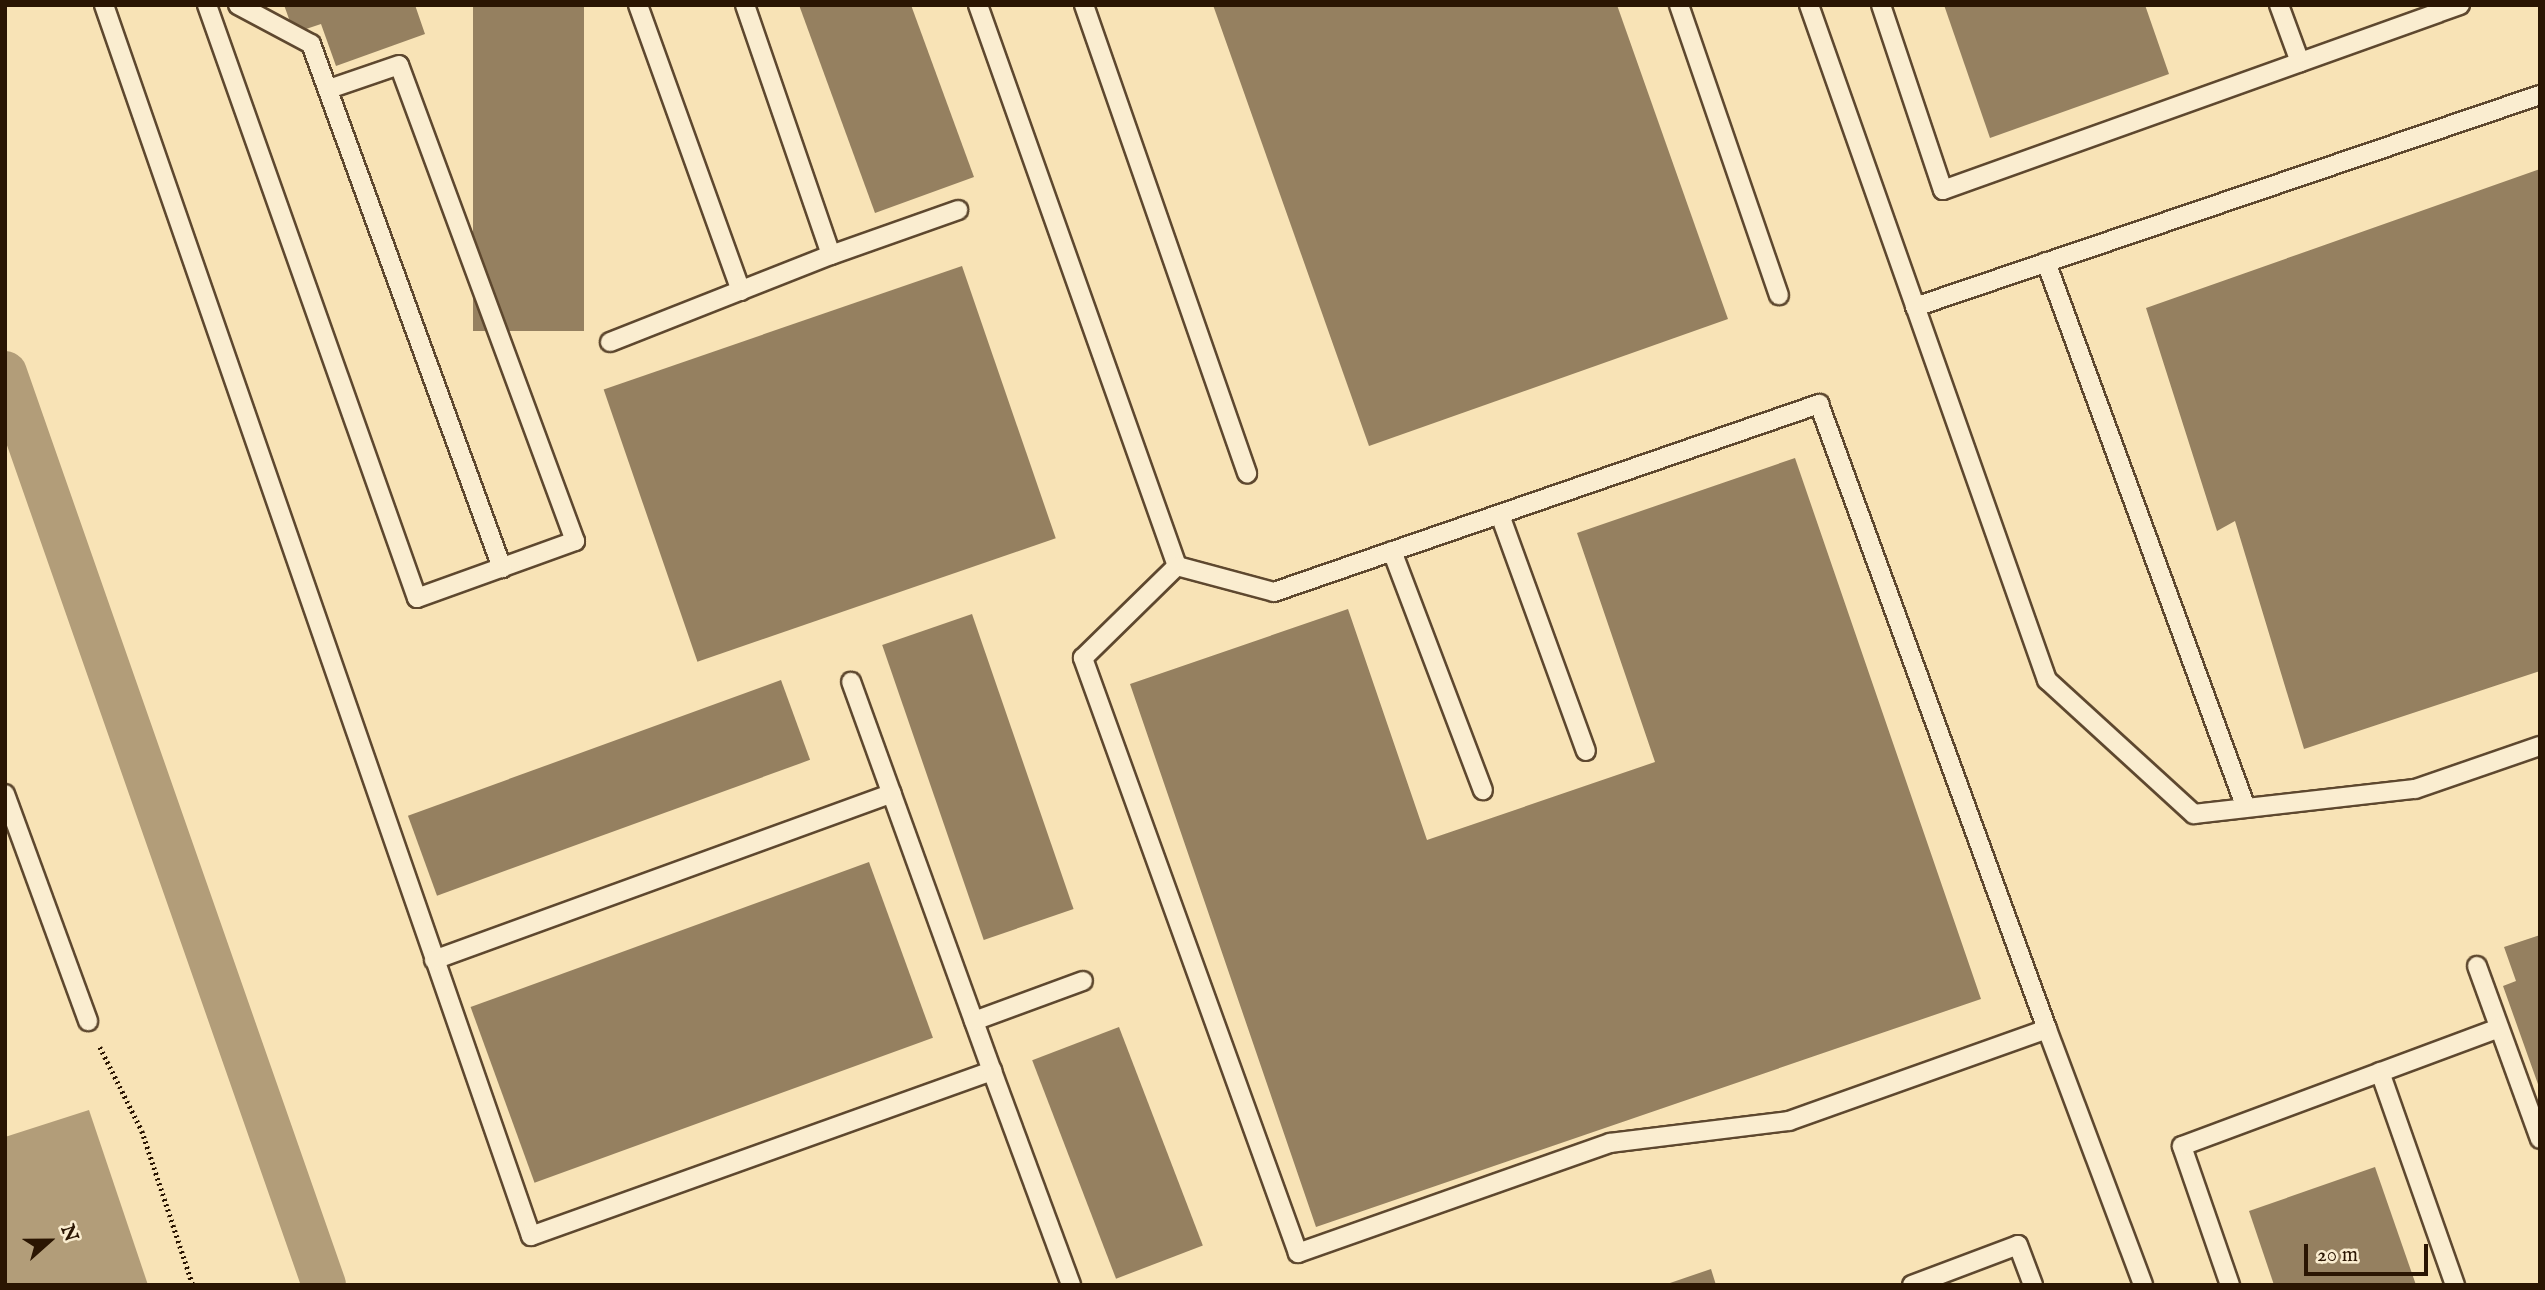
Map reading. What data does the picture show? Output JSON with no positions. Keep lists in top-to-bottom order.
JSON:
{
  "scale_bar": "20 m",
  "north": "right"
}
